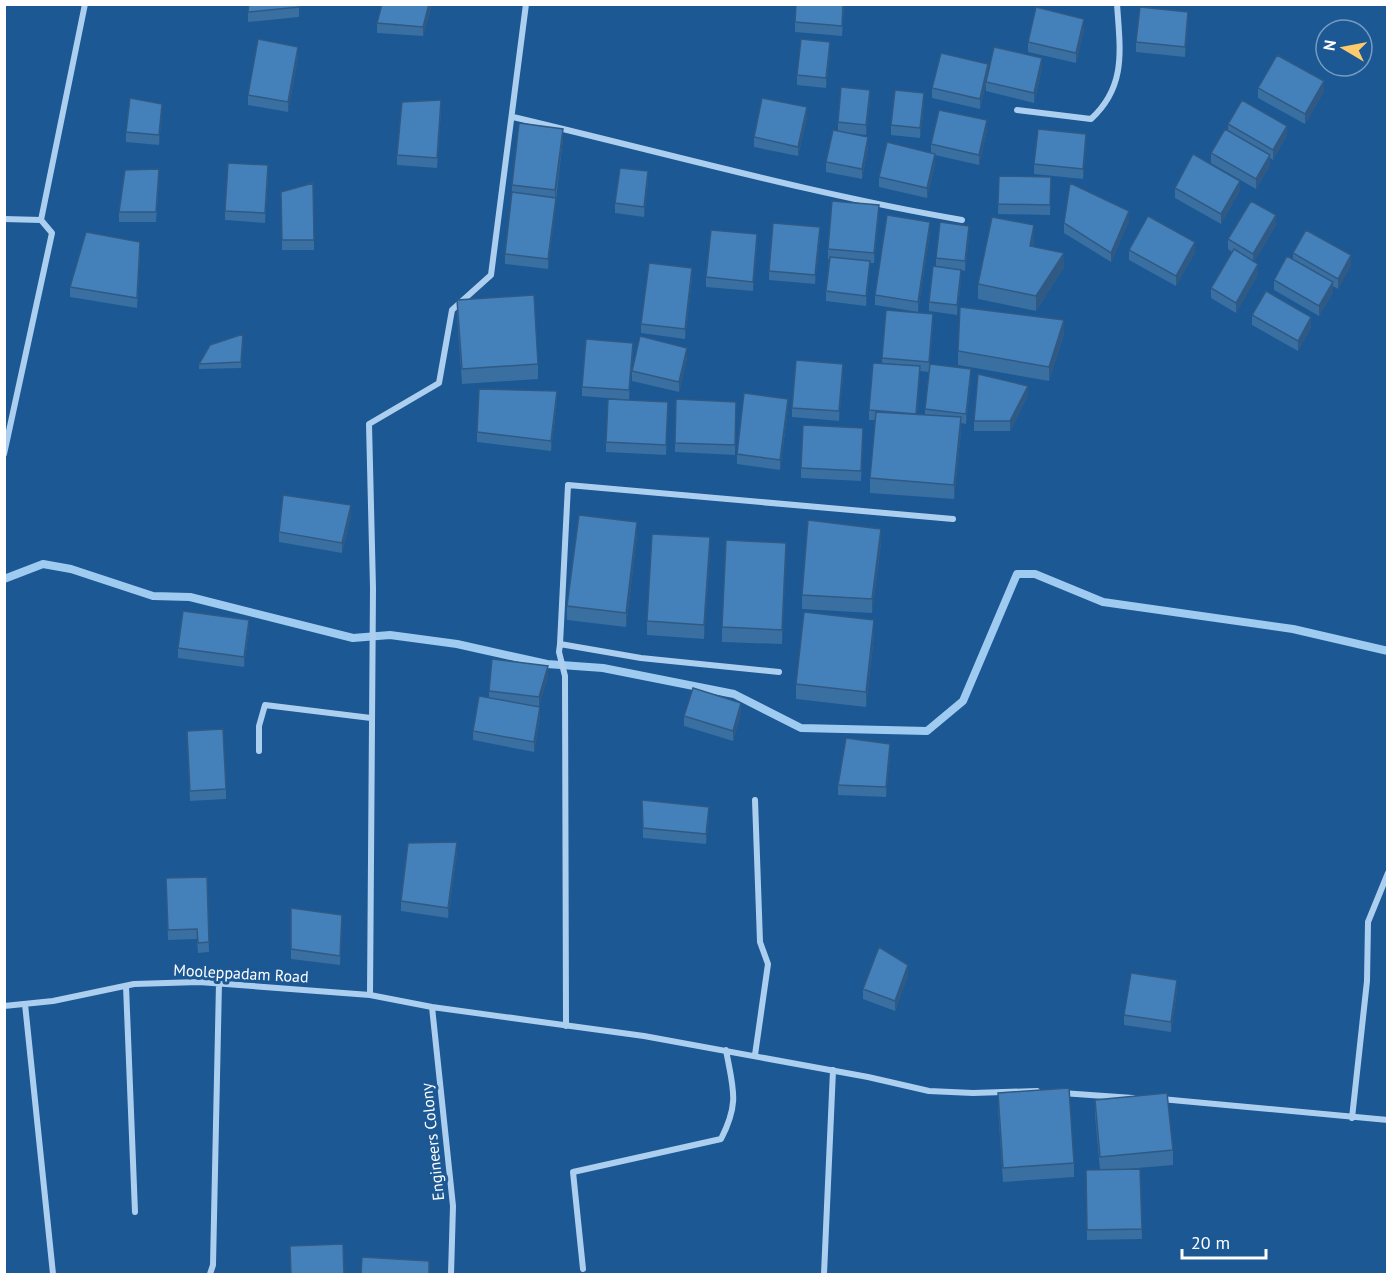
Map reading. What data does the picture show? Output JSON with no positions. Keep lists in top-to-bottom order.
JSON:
{
  "streets": {
    "street": ["Mooleppadam Road", "Engineers Colony"]
  },
  "crossings": [
    ["Mooleppadam Road", "Engineers Colony"]
  ],
  "scale_bar": "20 m",
  "north": "left"
}
